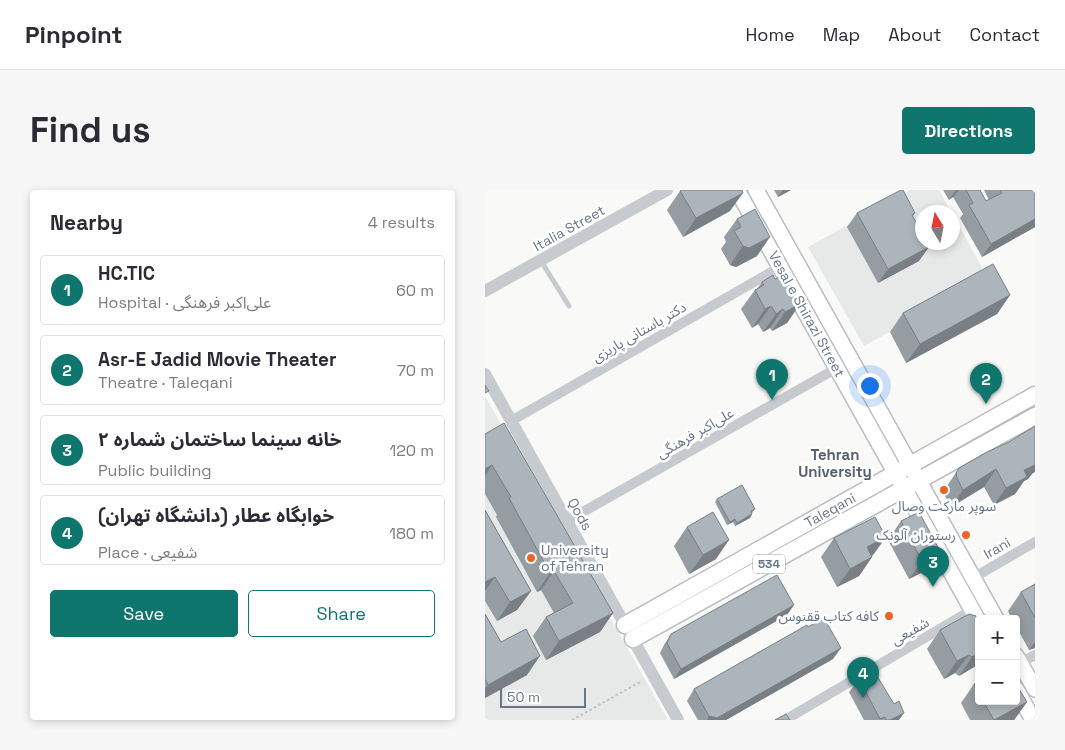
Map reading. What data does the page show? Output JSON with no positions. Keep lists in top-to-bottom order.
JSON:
{
  "streets": {
    "main road": ["Vesal e Shirazi Street", "Taleqani", "534"],
    "street": [
      "Italia Street",
      "دکتر باستانی پاریزی",
      "علی‌اکبر فرهنگی",
      "Qods",
      "Irani",
      "شفیعی"
    ]
  },
  "crossings": [
    ["Vesal e Shirazi Street", "دکتر باستانی پاریزی"],
    ["Vesal e Shirazi Street", "علی‌اکبر فرهنگی"],
    ["Vesal e Shirazi Street", "Taleqani"],
    ["Vesal e Shirazi Street", "Irani"],
    ["Vesal e Shirazi Street", "شفیعی"],
    ["دکتر باستانی پاریزی", "Qods"],
    ["علی‌اکبر فرهنگی", "Qods"],
    ["Taleqani", "Qods"]
  ],
  "districts": ["Tehran University"],
  "places": [
    "سوپر مارکت وصال",
    "رستوران آلونک",
    "University of Tehran",
    "کافه کتاب ققنوس"
  ],
  "scale_bar": "50 m",
  "north": "top",
  "page": {
    "header": "Pinpoint",
    "nav": [
      "Home",
      "Map",
      "About",
      "Contact"
    ],
    "buttons": [
      "Directions",
      ["Save", "Share"]
    ],
    "title": "Find us",
    "heading": ["Nearby", "4 results"],
    "list": [
      {
        "mark": "1",
        "name": "HC.TIC",
        "note": "Hospital · علی‌اکبر فرهنگی",
        "value": "60 m"
      },
      {
        "mark": "2",
        "name": "Asr-E Jadid Movie Theater",
        "note": "Theatre · Taleqani",
        "value": "70 m"
      },
      {
        "mark": "3",
        "name": "خانه سینما ساختمان شماره ۲",
        "note": "Public building",
        "value": "120 m"
      },
      {
        "mark": "4",
        "name": "خوابگاه عطار (دانشگاه تهران)",
        "note": "Place · شفیعی",
        "value": "180 m"
      }
    ],
    "pins": [
      "1",
      "2",
      "3",
      "4"
    ],
    "map_buttons": ["+", "−"],
    "scale": "50 m"
  }
}
